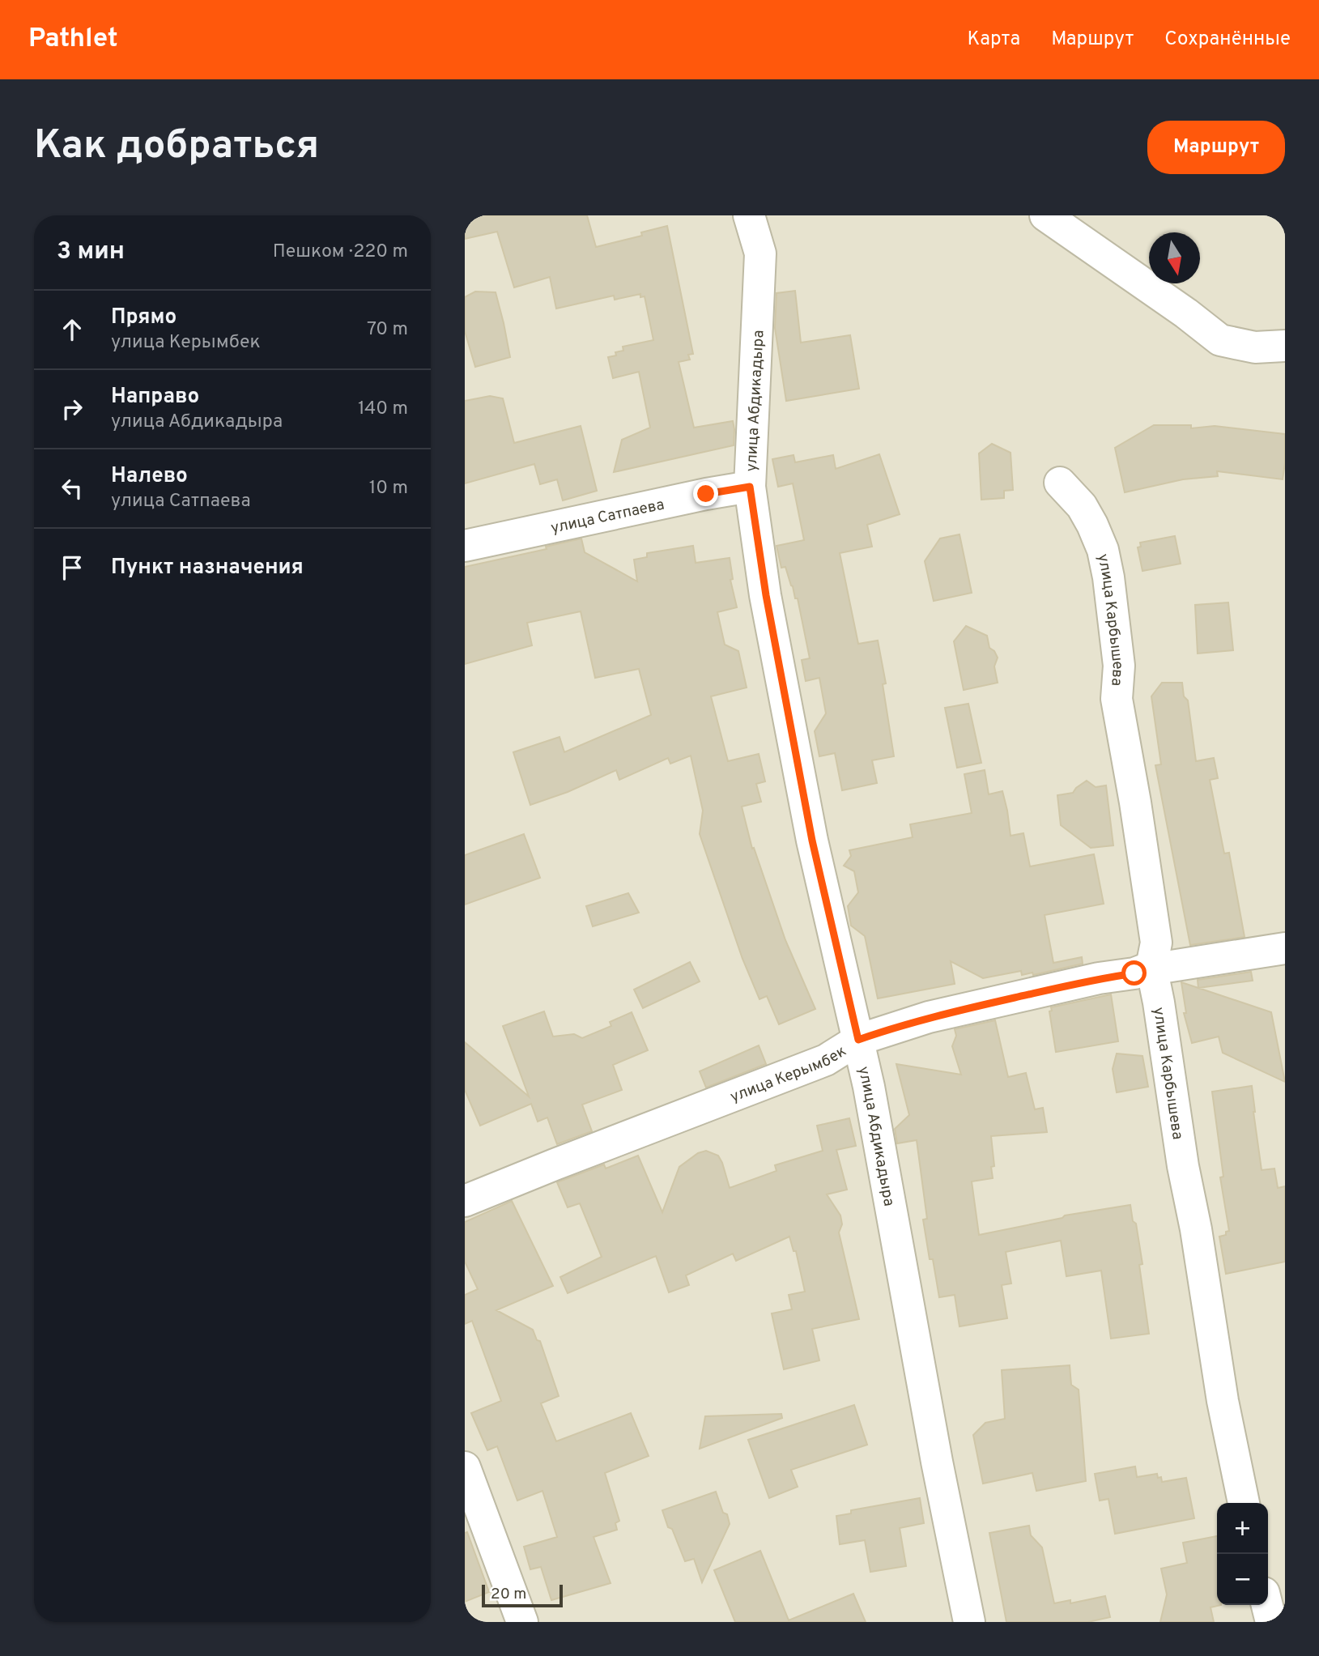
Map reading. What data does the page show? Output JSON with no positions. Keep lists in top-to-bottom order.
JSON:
{
  "streets": {
    "street": [
      "улица Абдикадыра",
      "улица Сатпаева",
      "улица Карбышева",
      "улица Керымбек"
    ]
  },
  "crossings": [
    ["улица Абдикадыра", "улица Сатпаева"],
    ["улица Абдикадыра", "улица Керымбек"],
    ["улица Карбышева", "улица Керымбек"]
  ],
  "scale_bar": "20 m",
  "north": "bottom",
  "page": {
    "header": "Pathlet",
    "nav": ["Карта", "Маршрут", "Сохранённые"],
    "buttons": "Маршрут",
    "title": "Как добраться",
    "heading": ["3 мин", "Пешком · 220 m"],
    "list": [
      ["Прямо", "улица Керымбек", "70 m"],
      ["Направо", "улица Абдикадыра", "140 m"],
      ["Налево", "улица Сатпаева", "10 m"],
      "Пункт назначения"
    ],
    "map_buttons": ["+", "−"],
    "scale": "20 m"
  }
}
